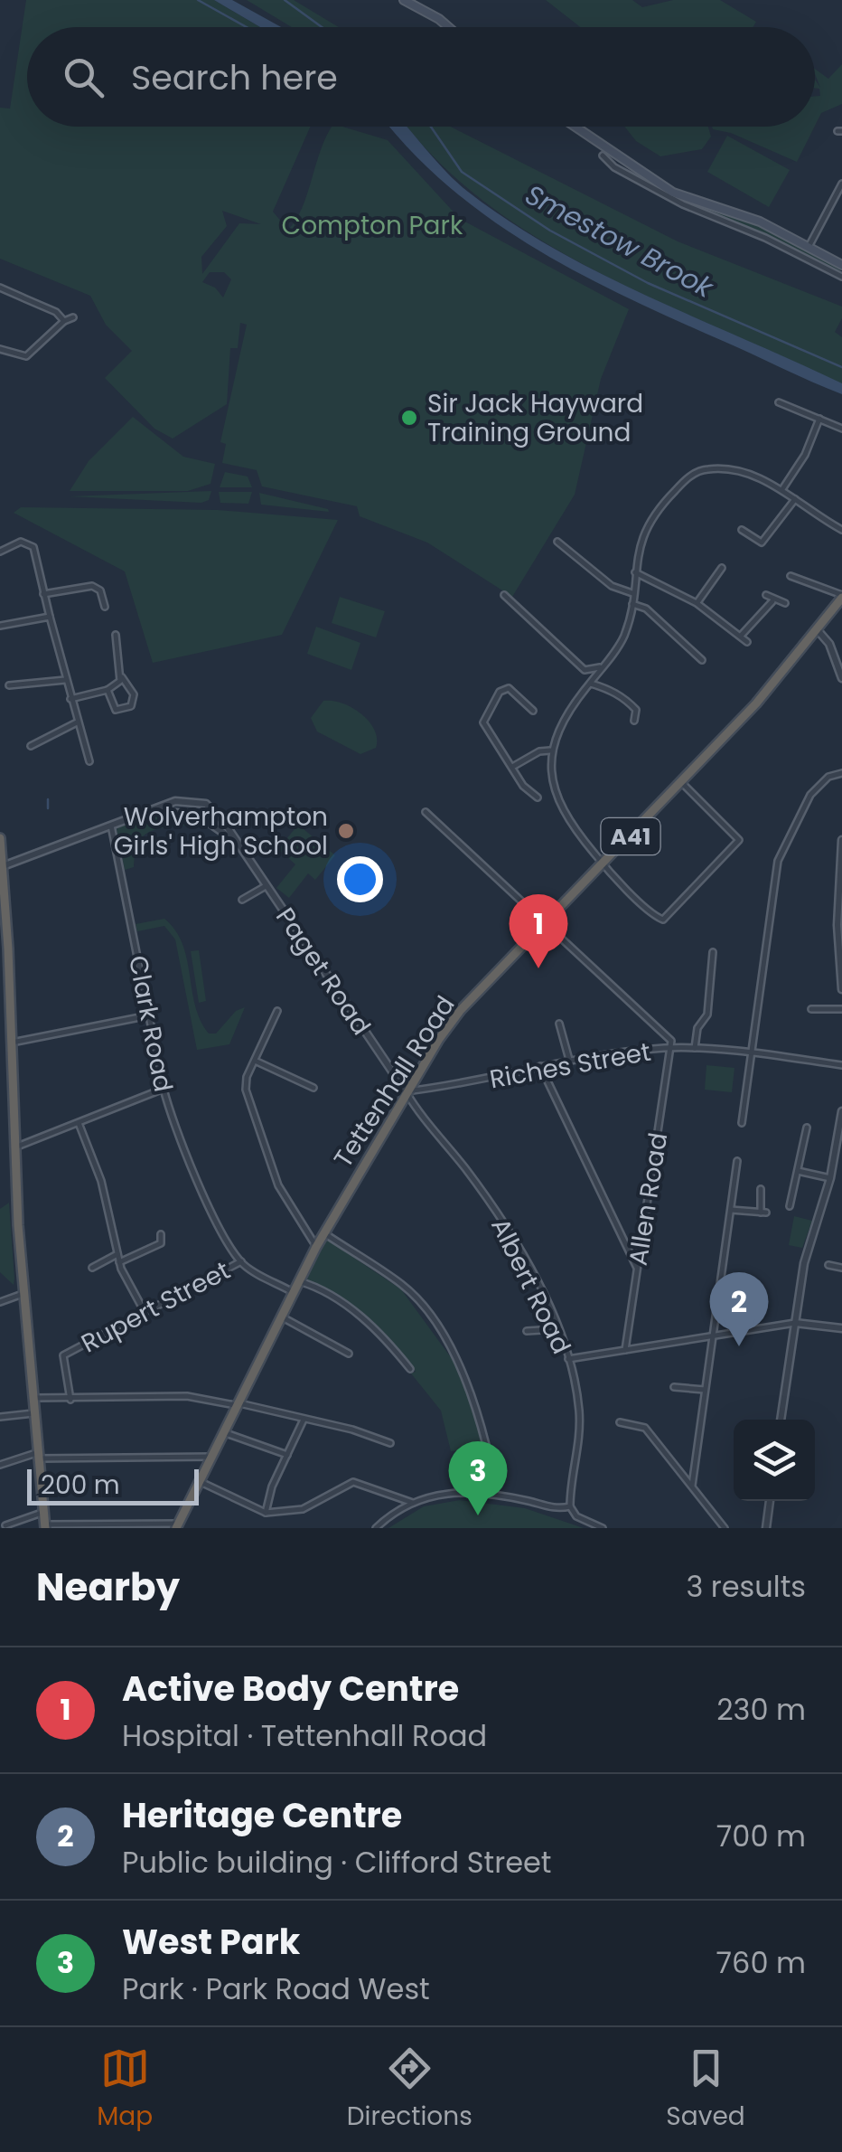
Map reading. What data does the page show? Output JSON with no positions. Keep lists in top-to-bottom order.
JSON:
{
  "streets": {
    "highway": ["A41", "Tettenhall Road"],
    "street": [
      "Paget Road",
      "Clark Road",
      "Riches Street",
      "Allen Road",
      "Albert Road",
      "Rupert Street"
    ]
  },
  "crossings": [
    ["Paget Road", "Clark Road"],
    ["Paget Road", "Riches Street"],
    ["Paget Road", "Tettenhall Road"],
    ["Paget Road", "Albert Road"],
    ["Clark Road", "Tettenhall Road"],
    ["Clark Road", "Rupert Street"],
    ["Riches Street", "Tettenhall Road"],
    ["Riches Street", "Allen Road"],
    ["Riches Street", "Albert Road"],
    ["Tettenhall Road", "Albert Road"]
  ],
  "water": ["Smestow Brook"],
  "parks": ["Compton Park"],
  "places": ["Sir Jack Hayward Training Ground", "Wolverhampton Girls' High School"],
  "scale_bar": "200 m",
  "page": {
    "search": "Search here",
    "pins": ["1", "2", "3"],
    "scale": "200 m",
    "heading": ["Nearby", "3 results"],
    "list": [
      {
        "mark": "1",
        "name": "Active Body Centre",
        "note": "Hospital · Tettenhall Road",
        "value": "230 m"
      },
      {
        "mark": "2",
        "name": "Heritage Centre",
        "note": "Public building · Clifford Street",
        "value": "700 m"
      },
      {
        "mark": "3",
        "name": "West Park",
        "note": "Park · Park Road West",
        "value": "760 m"
      }
    ],
    "nav": ["Map", "Directions", "Saved"]
  }
}
